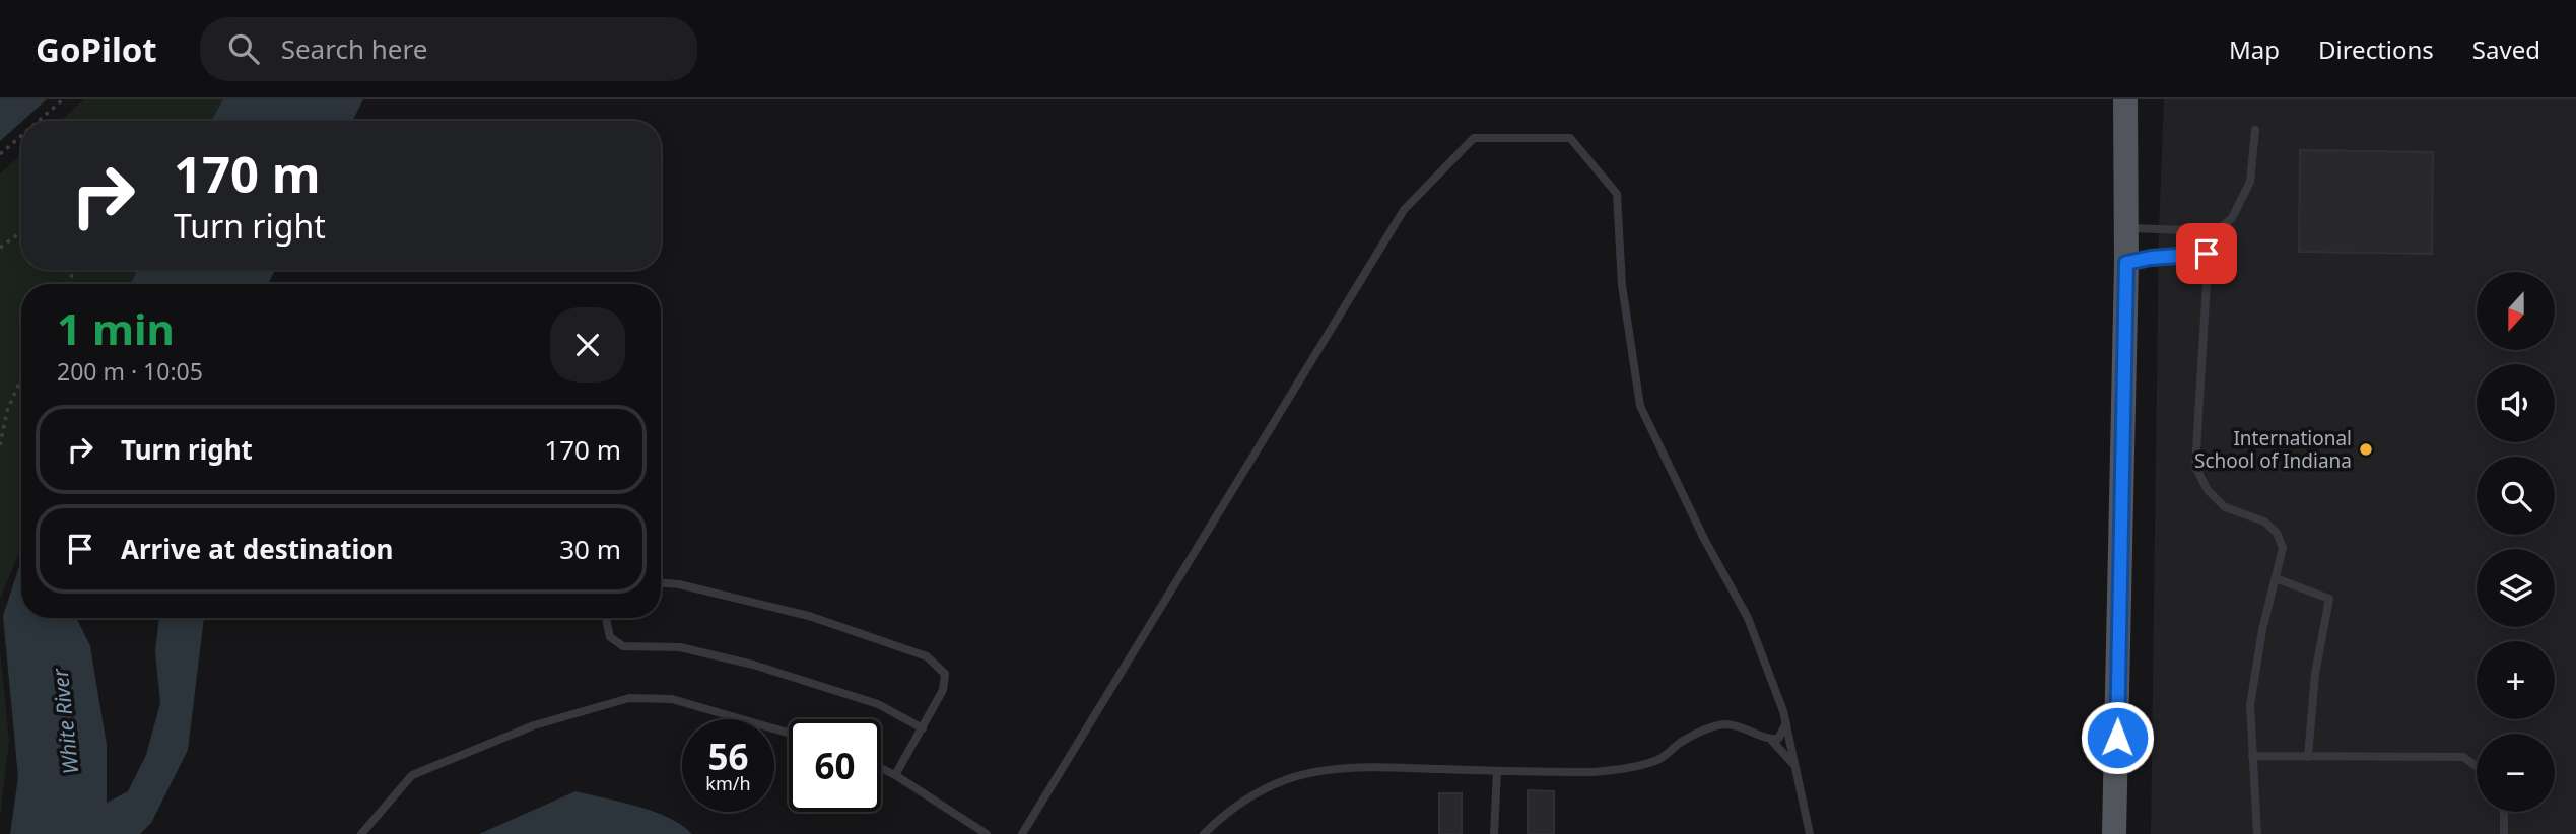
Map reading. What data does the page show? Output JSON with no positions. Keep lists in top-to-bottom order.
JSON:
{
  "water": ["White River"],
  "places": ["International School of Indiana"],
  "north": "bottom",
  "page": {
    "header": "GoPilot",
    "search": "Search here",
    "nav": ["Map", "Directions", "Saved"],
    "turn": ["170 m", "Turn right"],
    "map_buttons": ["+", "−"],
    "heading": ["1 min", "200 m · 10:05"],
    "list": [
      {
        "name": "Turn right",
        "value": "170 m"
      },
      {
        "name": "Arrive at destination",
        "value": "30 m"
      }
    ],
    "speed": "56 km/h",
    "limit": "60"
  }
}
